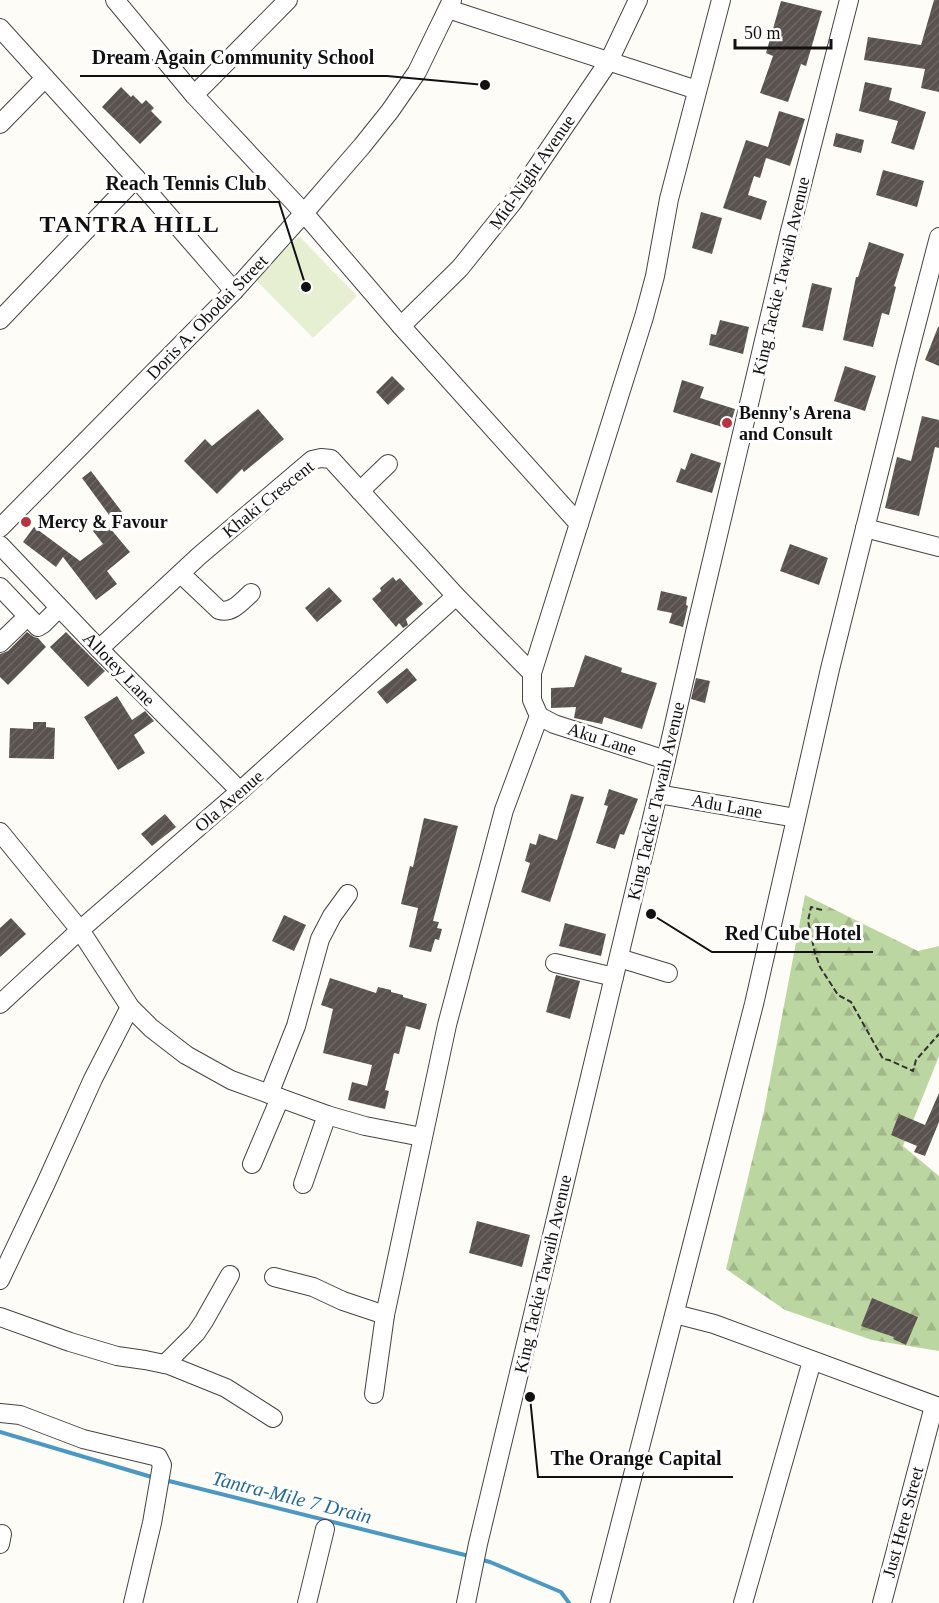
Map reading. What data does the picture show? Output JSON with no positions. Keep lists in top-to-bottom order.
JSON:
{
  "streets": {
    "street": [
      "Mid-Night Avenue",
      "King Tackie Tawaih Avenue",
      "Doris A. Obodai Street",
      "Khaki Crescent",
      "Allotey Lane",
      "Aku Lane",
      "Ola Avenue",
      "Adu Lane",
      "Just Here Street"
    ]
  },
  "crossings": [
    ["King Tackie Tawaih Avenue", "Aku Lane"],
    ["King Tackie Tawaih Avenue", "Adu Lane"],
    ["Khaki Crescent", "Allotey Lane"],
    ["Khaki Crescent", "Ola Avenue"],
    ["Allotey Lane", "Ola Avenue"]
  ],
  "districts": ["TANTRA HILL"],
  "water": ["Tantra-Mile 7 Drain"],
  "places": [
    "Dream Again Community School",
    "Reach Tennis Club",
    "Benny's Arena and Consult",
    "Mercy & Favour",
    "Red Cube Hotel",
    "The Orange Capital"
  ],
  "scale_bar": "50 m"
}
